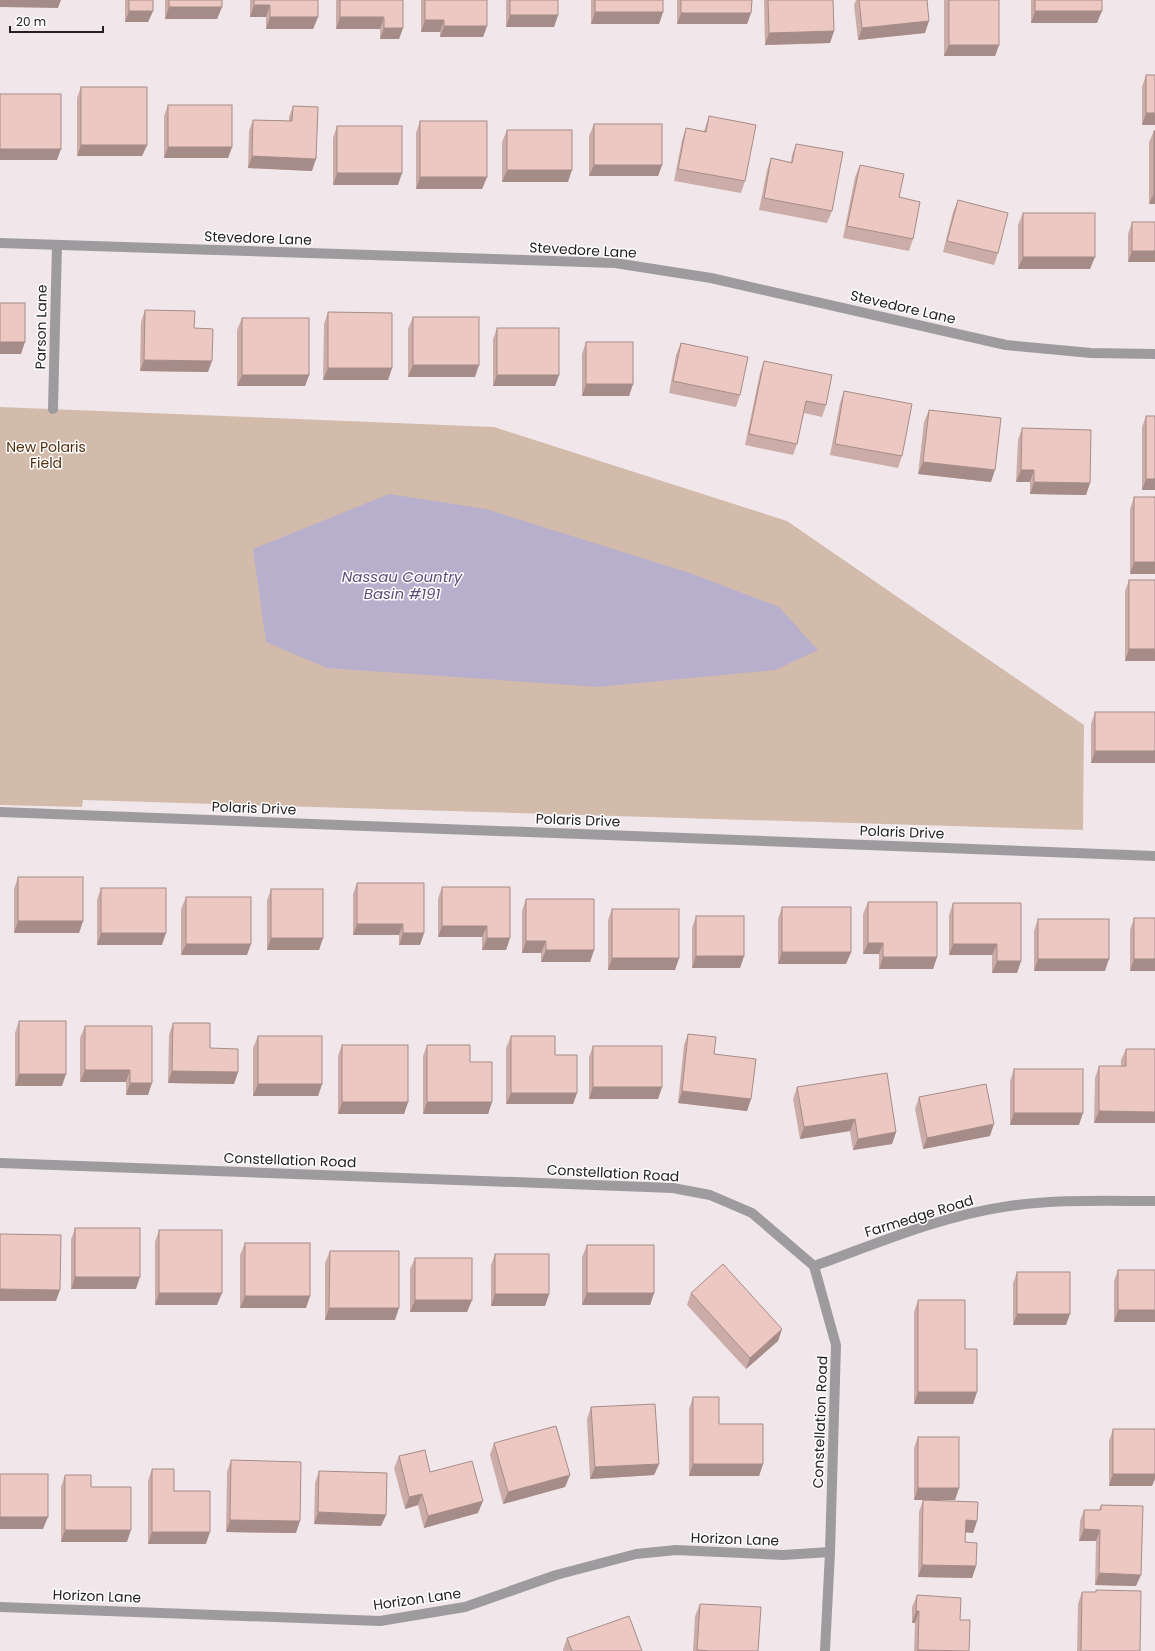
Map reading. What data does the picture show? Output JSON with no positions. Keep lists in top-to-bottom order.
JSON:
{
  "streets": {
    "street": [
      "Stevedore Lane",
      "Parson Lane",
      "Polaris Drive",
      "Constellation Road",
      "Farmedge Road",
      "Horizon Lane"
    ]
  },
  "crossings": [
    ["Stevedore Lane", "Parson Lane"],
    ["Constellation Road", "Farmedge Road"],
    ["Constellation Road", "Horizon Lane"]
  ],
  "water": ["Nassau Country Basin #191"],
  "parks": ["New Polaris Field"],
  "scale_bar": "20 m"
}
